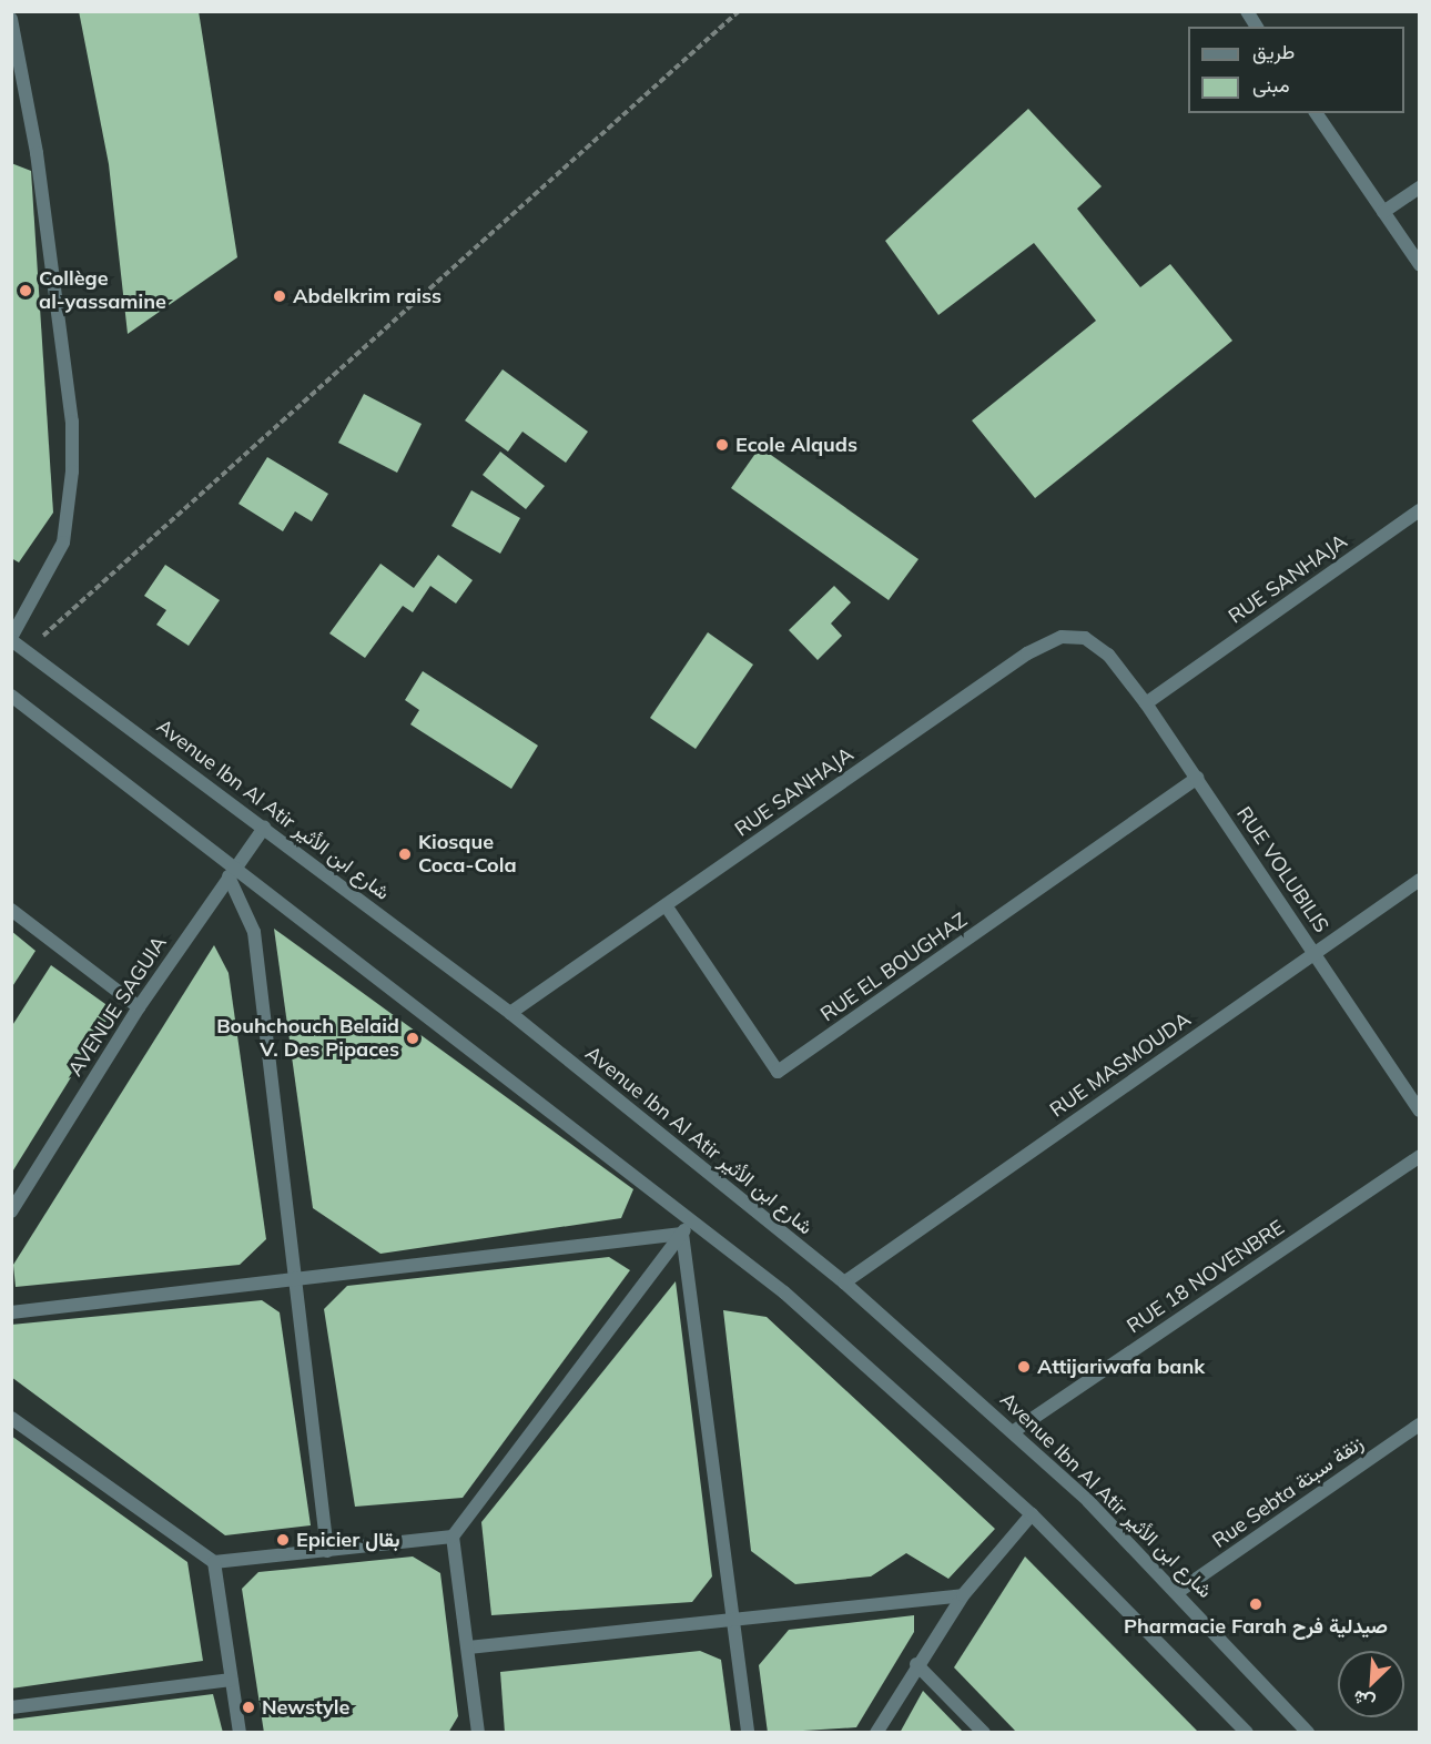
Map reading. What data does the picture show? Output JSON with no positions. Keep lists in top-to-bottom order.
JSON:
{
  "streets": {
    "street": [
      "RUE SANHAJA",
      "Avenue Ibn Al Atir شارع ابن الأثير",
      "RUE VOLUBILIS",
      "RUE EL BOUGHAZ",
      "AVENUE SAGUIA",
      "RUE MASMOUDA",
      "RUE 18 NOVENBRE",
      "Rue Sebta زنقة سبتة"
    ]
  },
  "crossings": [
    ["RUE SANHAJA", "Avenue Ibn Al Atir شارع ابن الأثير"],
    ["RUE SANHAJA", "RUE VOLUBILIS"],
    ["RUE SANHAJA", "RUE EL BOUGHAZ"],
    ["Avenue Ibn Al Atir شارع ابن الأثير", "AVENUE SAGUIA"],
    ["Avenue Ibn Al Atir شارع ابن الأثير", "RUE MASMOUDA"],
    ["Avenue Ibn Al Atir شارع ابن الأثير", "RUE 18 NOVENBRE"],
    ["Avenue Ibn Al Atir شارع ابن الأثير", "Rue Sebta زنقة سبتة"],
    ["RUE VOLUBILIS", "RUE EL BOUGHAZ"],
    ["RUE VOLUBILIS", "RUE MASMOUDA"]
  ],
  "places": [
    "Collège al-yassamine",
    "Abdelkrim raiss",
    "Ecole Alquds",
    "Kiosque Coca-Cola",
    "Bouhchouch Belaid V. Des Pipaces",
    "Attijariwafa bank",
    "Epicier بقال",
    "Pharmacie Farah صيدلية فرح",
    "Newstyle"
  ],
  "legend": ["طريق", "مبنى"],
  "north": "bottom left"
}
